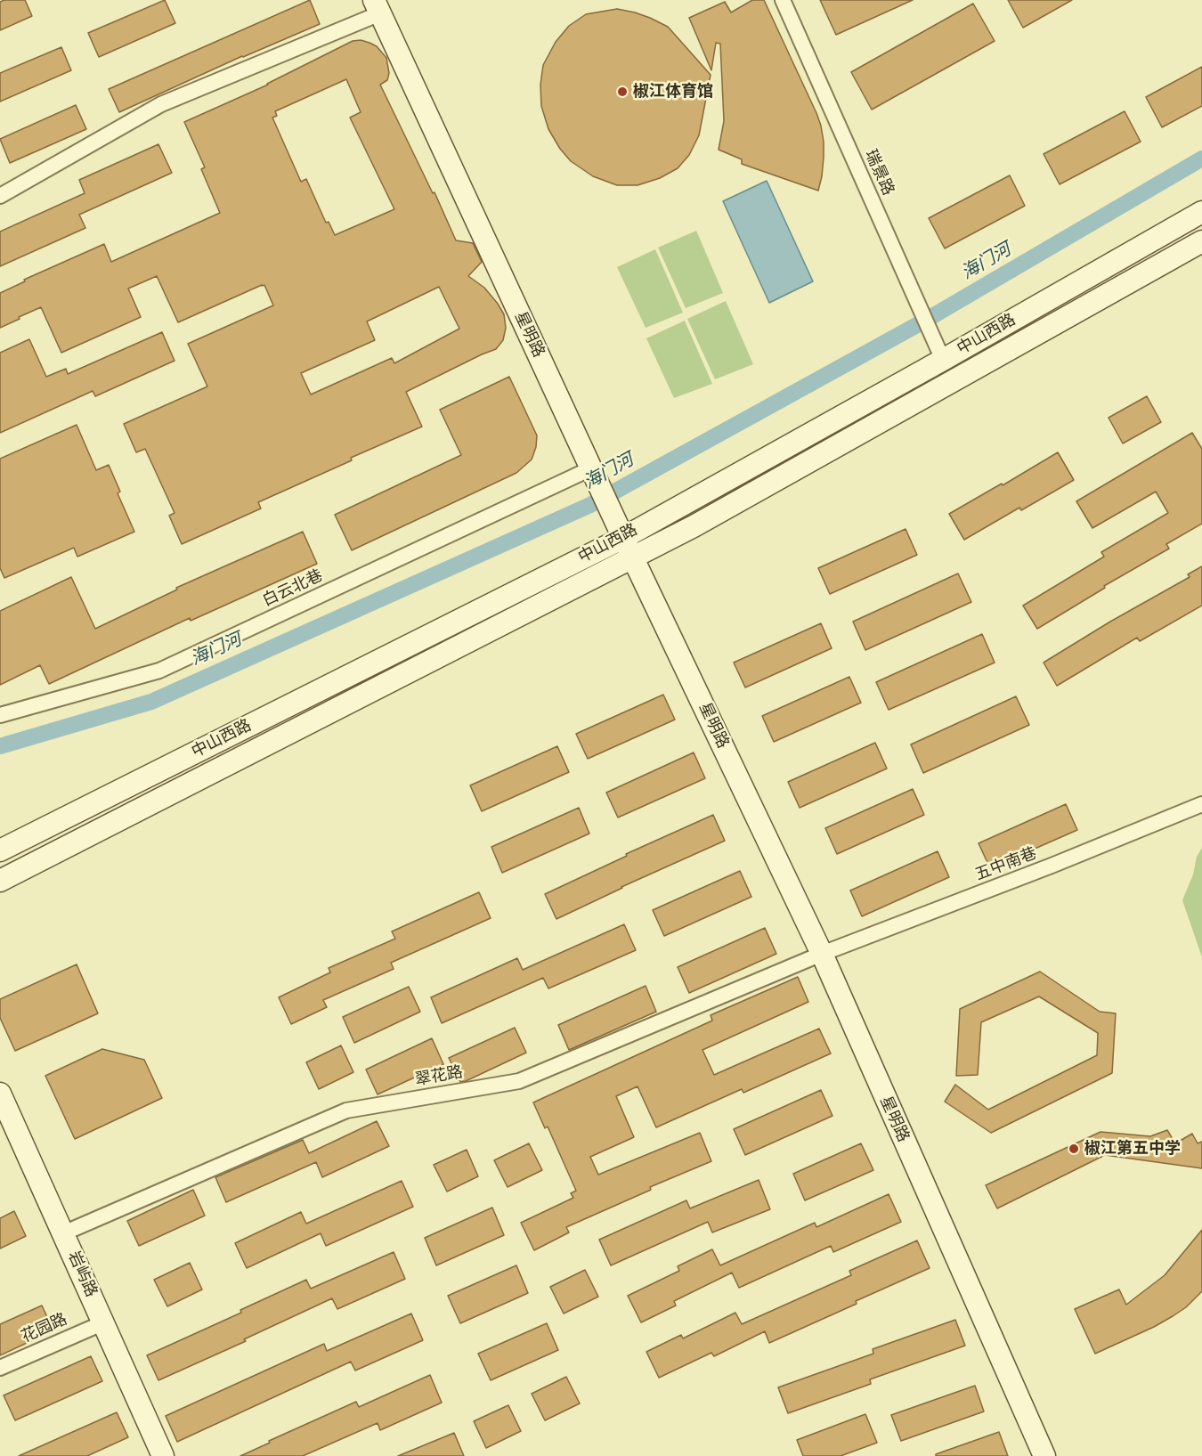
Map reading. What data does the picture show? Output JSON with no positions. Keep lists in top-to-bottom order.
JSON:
{
  "streets": {
    "main road": ["星明路", "中山西路", "岩屿路"],
    "street": [
      "瑞景路",
      "白云北巷",
      "五中南巷",
      "翠花路",
      "花园路"
    ]
  },
  "crossings": [
    ["瑞景路", "中山西路"],
    ["星明路", "中山西路"],
    ["星明路", "白云北巷"],
    ["星明路", "五中南巷"],
    ["星明路", "翠花路"],
    ["五中南巷", "翠花路"],
    ["翠花路", "岩屿路"],
    ["岩屿路", "花园路"]
  ],
  "water": ["海门河"],
  "places": ["椒江体育馆", "椒江第五中学"]
}
